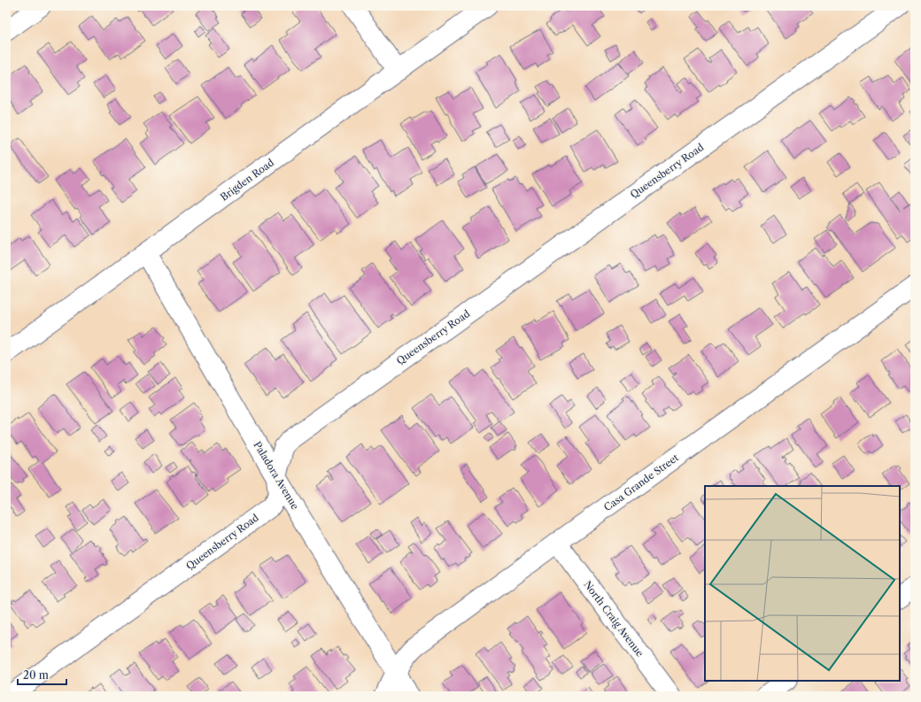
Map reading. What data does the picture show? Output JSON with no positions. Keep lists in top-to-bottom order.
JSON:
{
  "streets": {
    "street": [
      "Queensberry Road",
      "Brigden Road",
      "Paladora Avenue",
      "Casa Grande Street",
      "North Craig Avenue"
    ]
  },
  "crossings": [
    ["Queensberry Road", "Paladora Avenue"],
    ["Brigden Road", "Paladora Avenue"],
    ["Paladora Avenue", "Casa Grande Street"],
    ["Casa Grande Street", "North Craig Avenue"]
  ],
  "scale_bar": "20 m"
}
